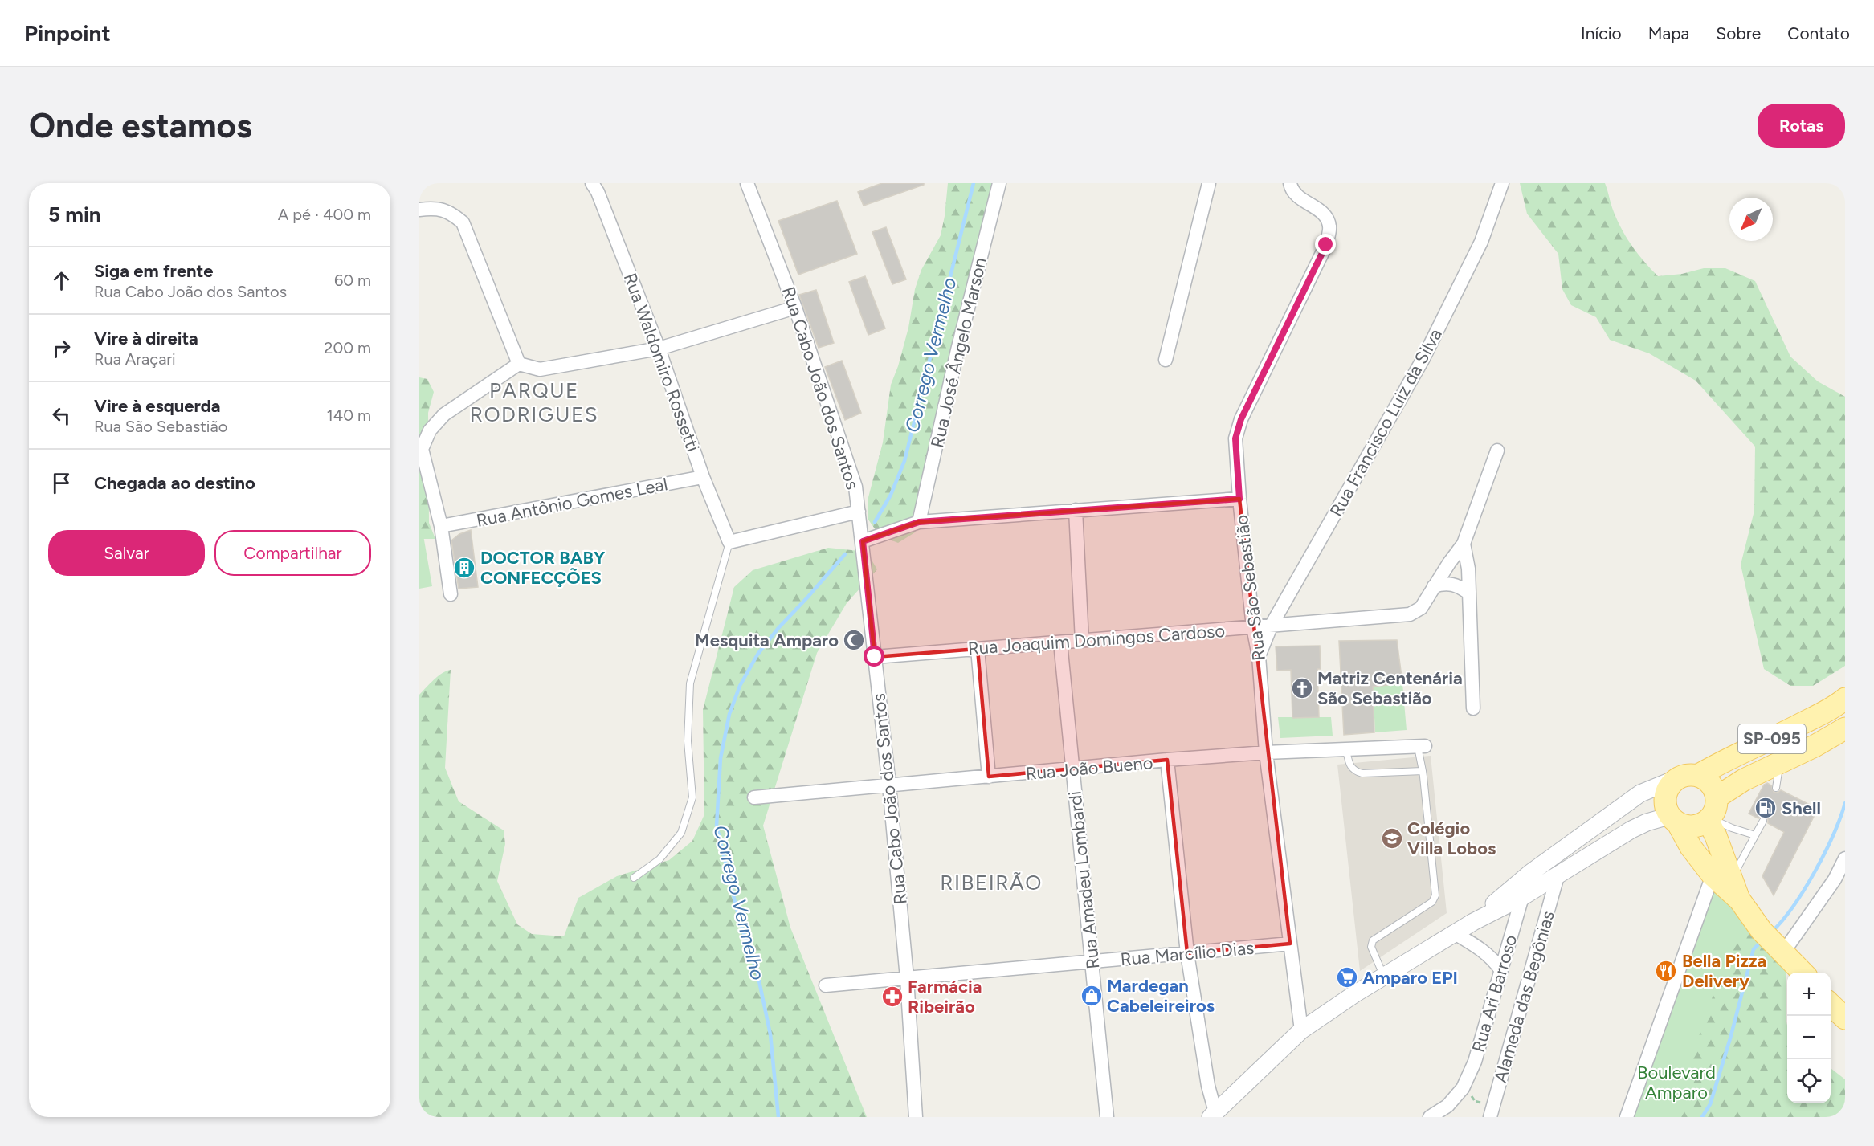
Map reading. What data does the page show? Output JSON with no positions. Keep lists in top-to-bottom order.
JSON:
{
  "streets": {
    "main road": ["SP-095"],
    "street": [
      "Rua José Ângelo Marson",
      "Rua Waldomiro Rossetti",
      "Rua Cabo João dos Santos",
      "Rua Francisco Luiz da Silva",
      "Rua Antônio Gomes Leal",
      "Rua São Sebastião",
      "Rua Joaquim Domingos Cardoso",
      "Rua João Bueno",
      "Rua Amadeu Lombardi",
      "Rua Marcílio Dias",
      "Rua Ari Barroso",
      "Alameda das Begônias"
    ]
  },
  "crossings": [
    ["Rua Waldomiro Rossetti", "Rua Antônio Gomes Leal"],
    ["Rua Cabo João dos Santos", "Rua Joaquim Domingos Cardoso"],
    ["Rua Cabo João dos Santos", "Rua João Bueno"],
    ["Rua Cabo João dos Santos", "Rua Marcílio Dias"],
    ["Rua Francisco Luiz da Silva", "Rua São Sebastião"],
    ["Rua Francisco Luiz da Silva", "Rua Joaquim Domingos Cardoso"],
    ["Rua São Sebastião", "Rua Joaquim Domingos Cardoso"],
    ["Rua São Sebastião", "Rua João Bueno"],
    ["Rua São Sebastião", "Rua Marcílio Dias"],
    ["Rua Joaquim Domingos Cardoso", "Rua Amadeu Lombardi"],
    ["Rua João Bueno", "Rua Amadeu Lombardi"],
    ["Rua Amadeu Lombardi", "Rua Marcílio Dias"]
  ],
  "districts": ["PARQUE RODRIGUES", "RIBEIRÃO"],
  "water": ["Corrego Vermelho"],
  "parks": ["Boulevard Amparo"],
  "places": {
    "building": ["DOCTOR BABY CONFECÇÕES"],
    "mosque": ["Mesquita Amparo"],
    "church": ["Matriz Centenária São Sebastião"],
    "fuel station": ["Shell"],
    "school or university": ["Colégio Villa Lobos"],
    "restaurant": ["Bella Pizza Delivery"],
    "supermarket": ["Amparo EPI"],
    "shop": ["Mardegan Cabeleireiros"],
    "pharmacy": ["Farmácia Ribeirão"]
  },
  "north": "bottom left",
  "page": {
    "header": "Pinpoint",
    "nav": [
      "Início",
      "Mapa",
      "Sobre",
      "Contato"
    ],
    "buttons": [
      "Rotas",
      ["Salvar", "Compartilhar"]
    ],
    "title": "Onde estamos",
    "heading": ["5 min", "A pé · 400 m"],
    "list": [
      ["Siga em frente", "Rua Cabo João dos Santos", "60 m"],
      ["Vire à direita", "Rua Araçari", "200 m"],
      ["Vire à esquerda", "Rua São Sebastião", "140 m"],
      "Chegada ao destino"
    ],
    "map_buttons": ["+", "−"]
  }
}
